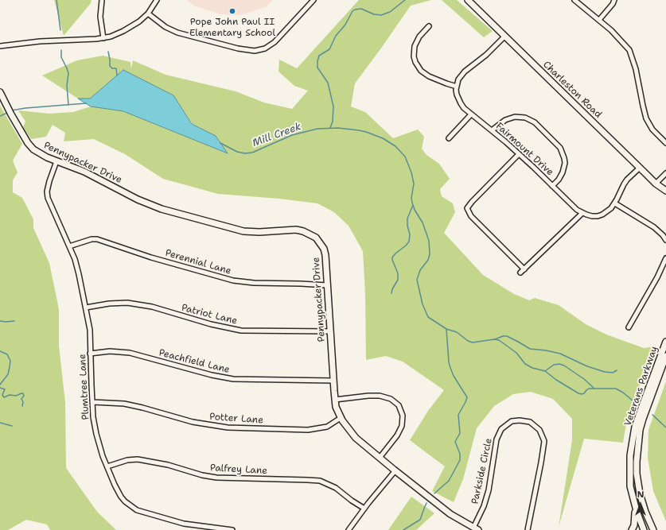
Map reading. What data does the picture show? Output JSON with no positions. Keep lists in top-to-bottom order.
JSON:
{
  "streets": {
    "street": [
      "Charleston Road",
      "Fairmount Drive",
      "Pennypacker Drive",
      "Perennial Lane",
      "Patriot Lane",
      "Peachfield Lane",
      "Veterans Parkway",
      "Plumtree Lane",
      "Potter Lane",
      "Palfrey Lane",
      "Parkside Circle"
    ]
  },
  "crossings": [
    ["Charleston Road", "Fairmount Drive"],
    ["Pennypacker Drive", "Perennial Lane"],
    ["Pennypacker Drive", "Patriot Lane"],
    ["Pennypacker Drive", "Peachfield Lane"],
    ["Pennypacker Drive", "Plumtree Lane"],
    ["Pennypacker Drive", "Potter Lane"],
    ["Pennypacker Drive", "Parkside Circle"],
    ["Perennial Lane", "Plumtree Lane"],
    ["Patriot Lane", "Plumtree Lane"],
    ["Peachfield Lane", "Plumtree Lane"],
    ["Plumtree Lane", "Potter Lane"],
    ["Plumtree Lane", "Palfrey Lane"]
  ],
  "water": ["Mill Creek"],
  "places": ["Pope John Paul II Elementary School"],
  "north": "top"
}
